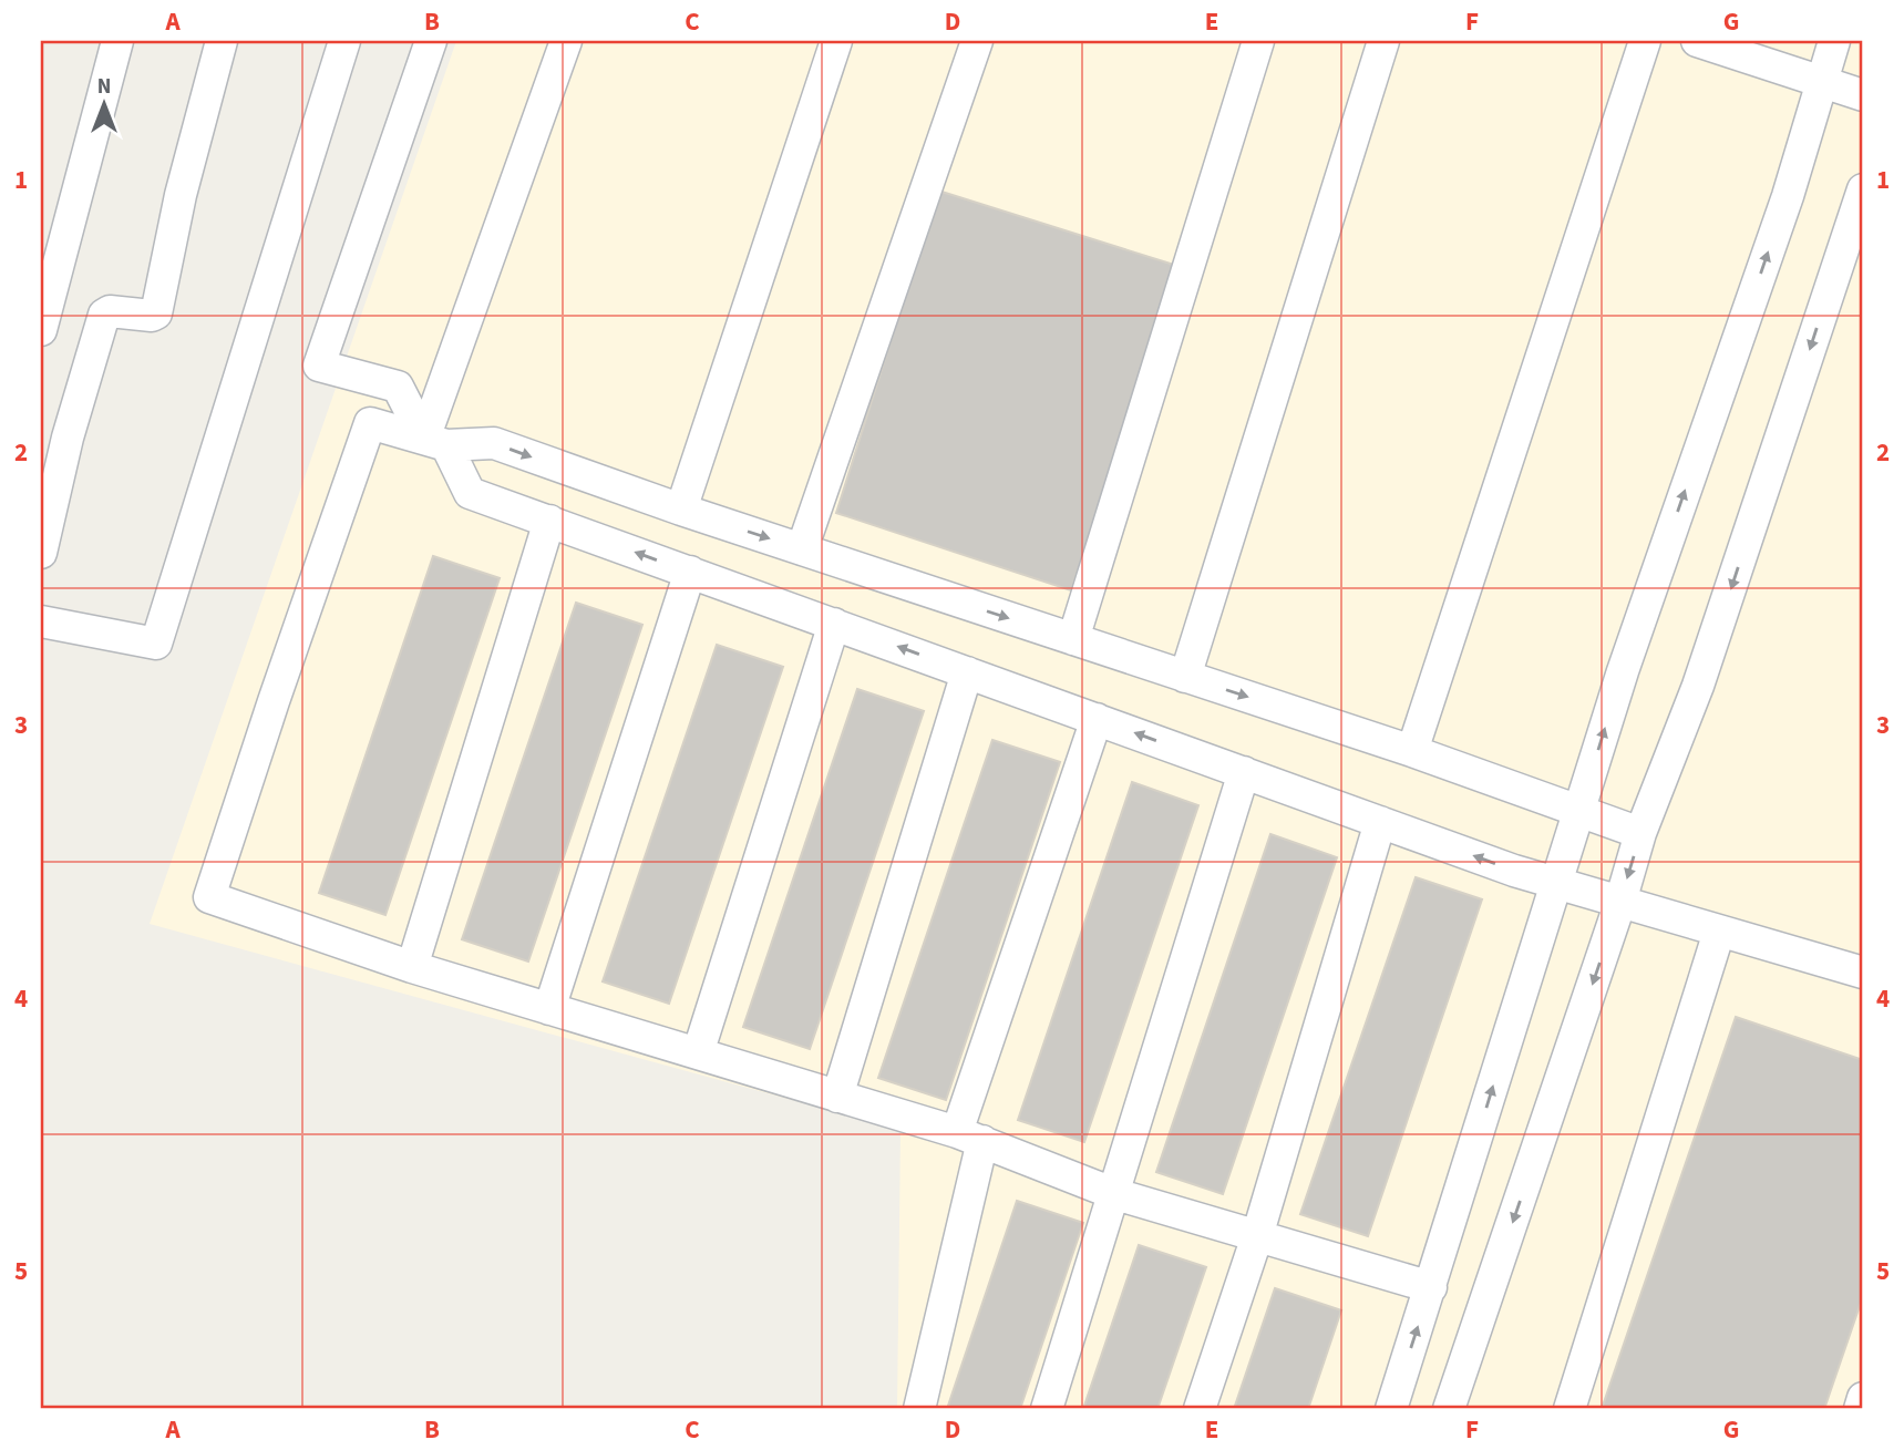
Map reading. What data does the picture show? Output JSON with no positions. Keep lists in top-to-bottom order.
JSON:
{
  "north": "top",
  "grid": {
    "columns": [
      "A",
      "B",
      "C",
      "D",
      "E",
      "F",
      "G"
    ],
    "rows": [
      "1",
      "2",
      "3",
      "4",
      "5"
    ]
  }
}
